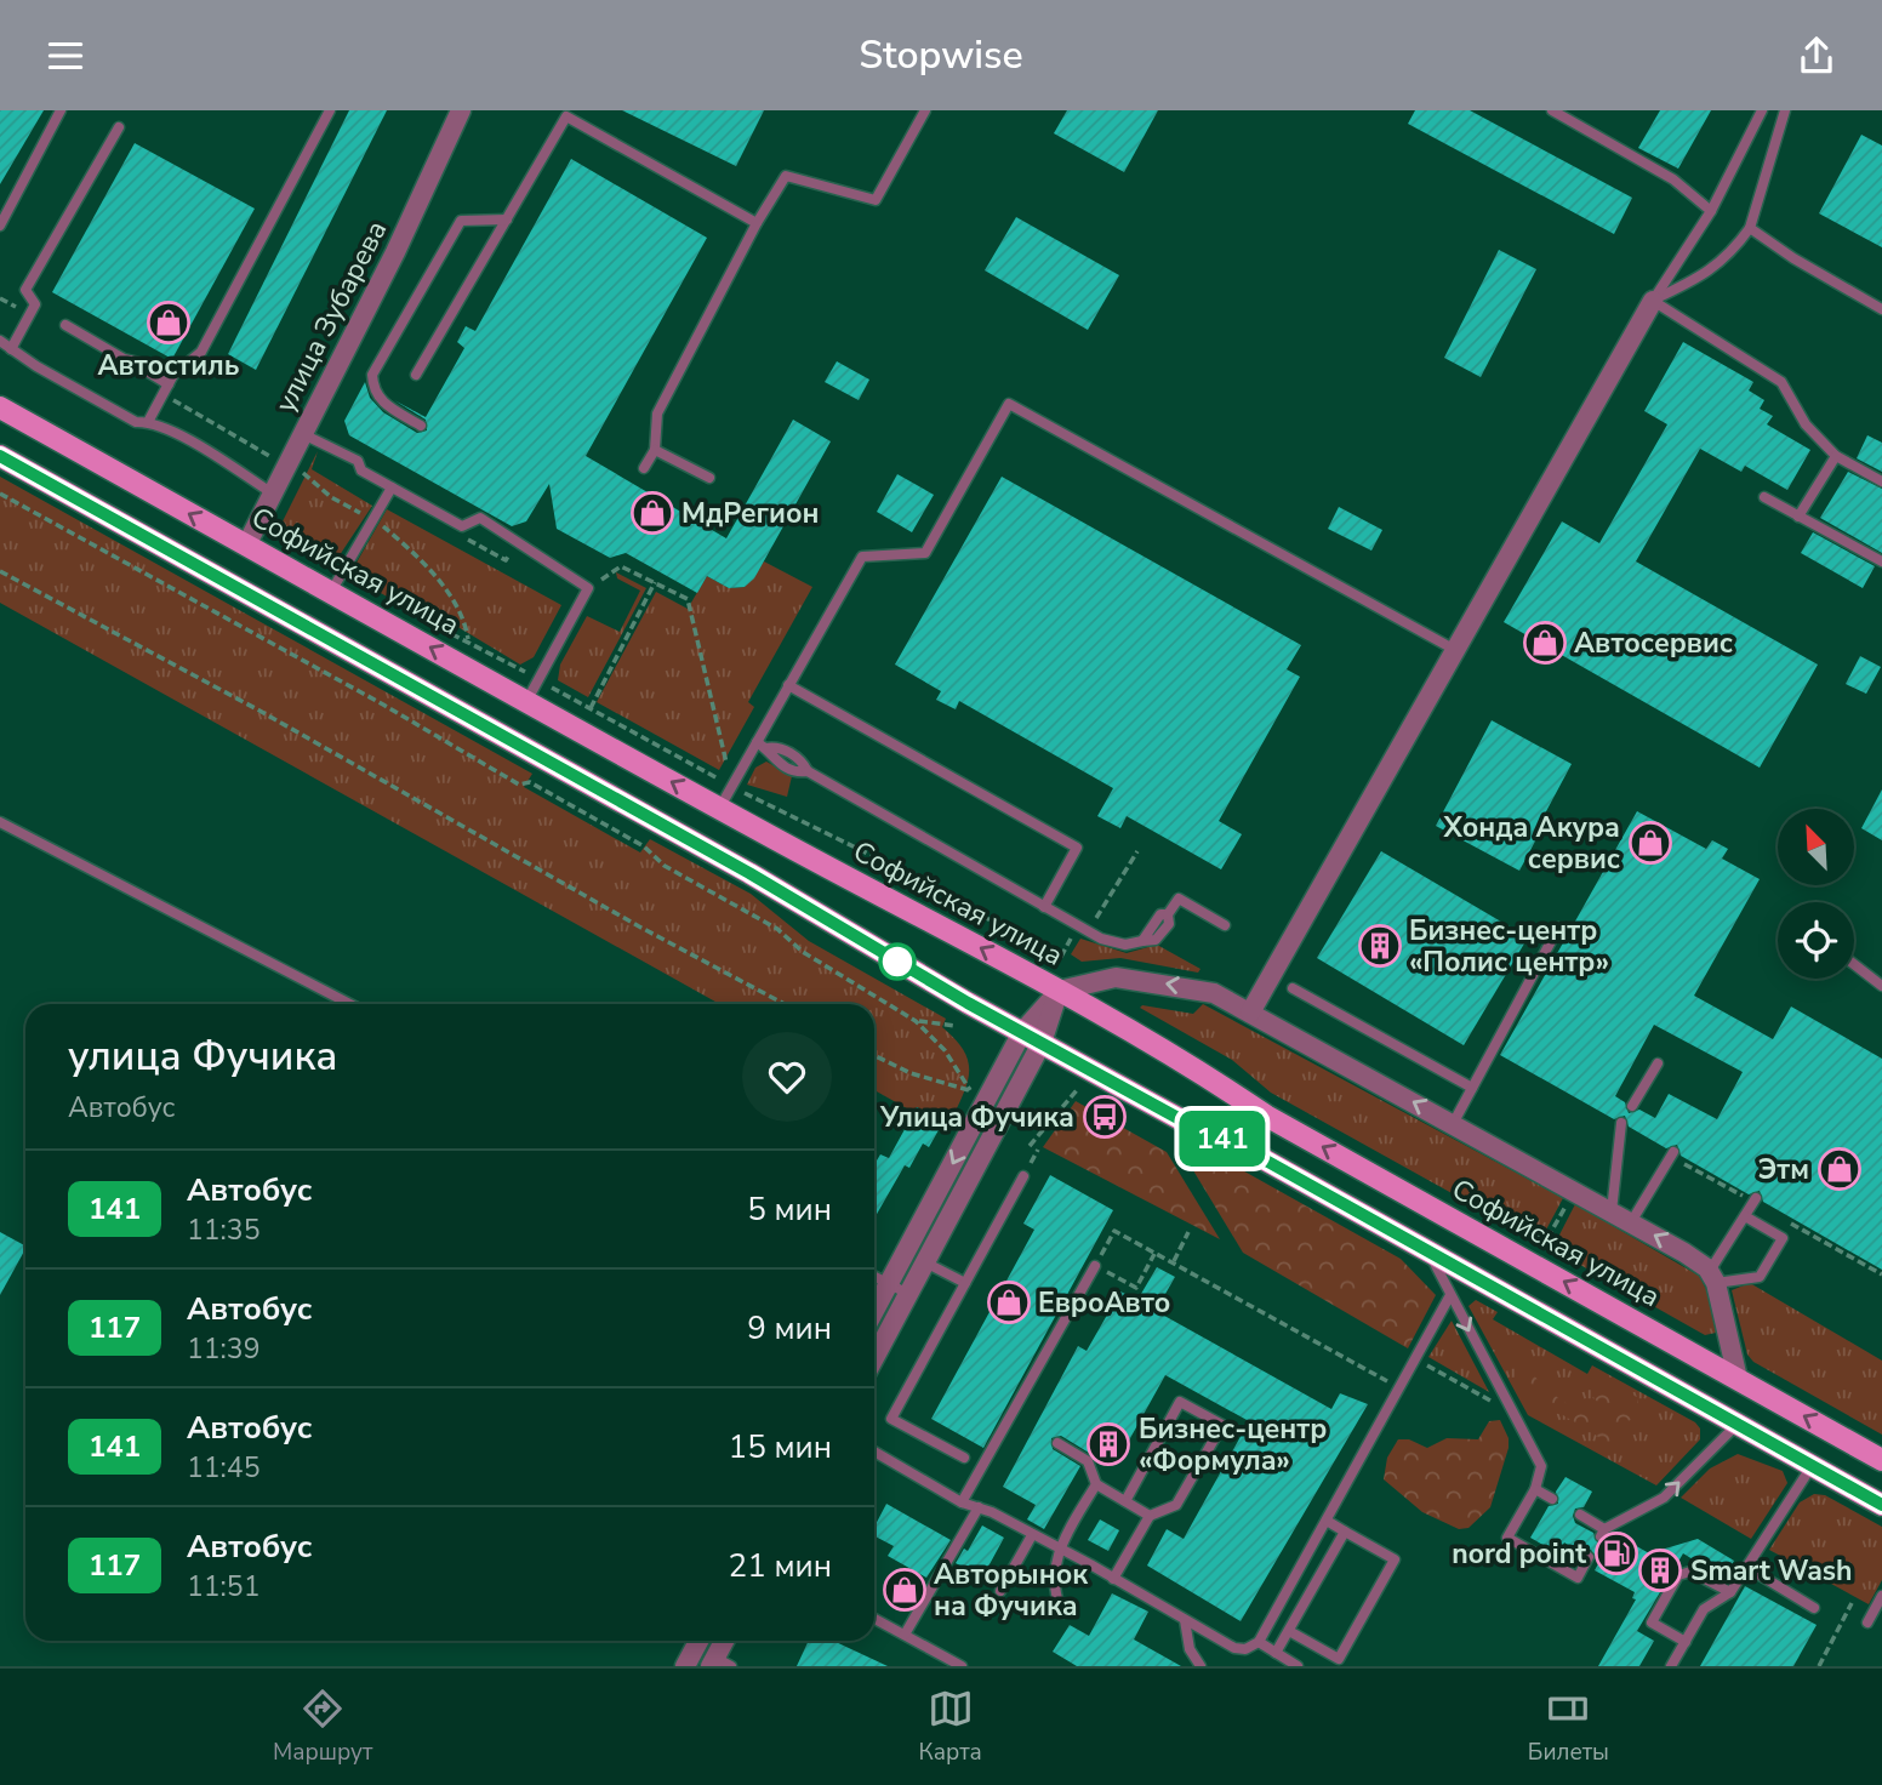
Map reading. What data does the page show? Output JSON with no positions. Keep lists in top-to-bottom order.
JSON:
{
  "streets": {
    "main road": ["Софийская улица"],
    "street": ["улица Зубарева"]
  },
  "crossings": [
    ["улица Зубарева", "Софийская улица"]
  ],
  "places": {
    "shop": [
      "Автостиль",
      "МдРегион",
      "Автосервис",
      "Хонда Акура сервис",
      "Этм",
      "ЕвроАвто",
      "Авторынок на Фучика"
    ],
    "building": ["Бизнес-центр «Полис центр»", "Бизнес-центр «Формула»", "Smart Wash"],
    "bus stop": ["Улица Фучика"],
    "fuel station": ["nord point"]
  },
  "lines": ["bus line 141"],
  "north": "top left",
  "page": {
    "header": "Stopwise",
    "on_map": "141",
    "heading": ["улица Фучика", "Автобус"],
    "list": [
      {
        "mark": "141",
        "name": "Автобус",
        "note": "11:35",
        "value": "5 мин"
      },
      {
        "mark": "117",
        "name": "Автобус",
        "note": "11:39",
        "value": "9 мин"
      },
      {
        "mark": "141",
        "name": "Автобус",
        "note": "11:45",
        "value": "15 мин"
      },
      {
        "mark": "117",
        "name": "Автобус",
        "note": "11:51",
        "value": "21 мин"
      }
    ],
    "tabs": ["Маршрут", "Карта", "Билеты"]
  }
}
